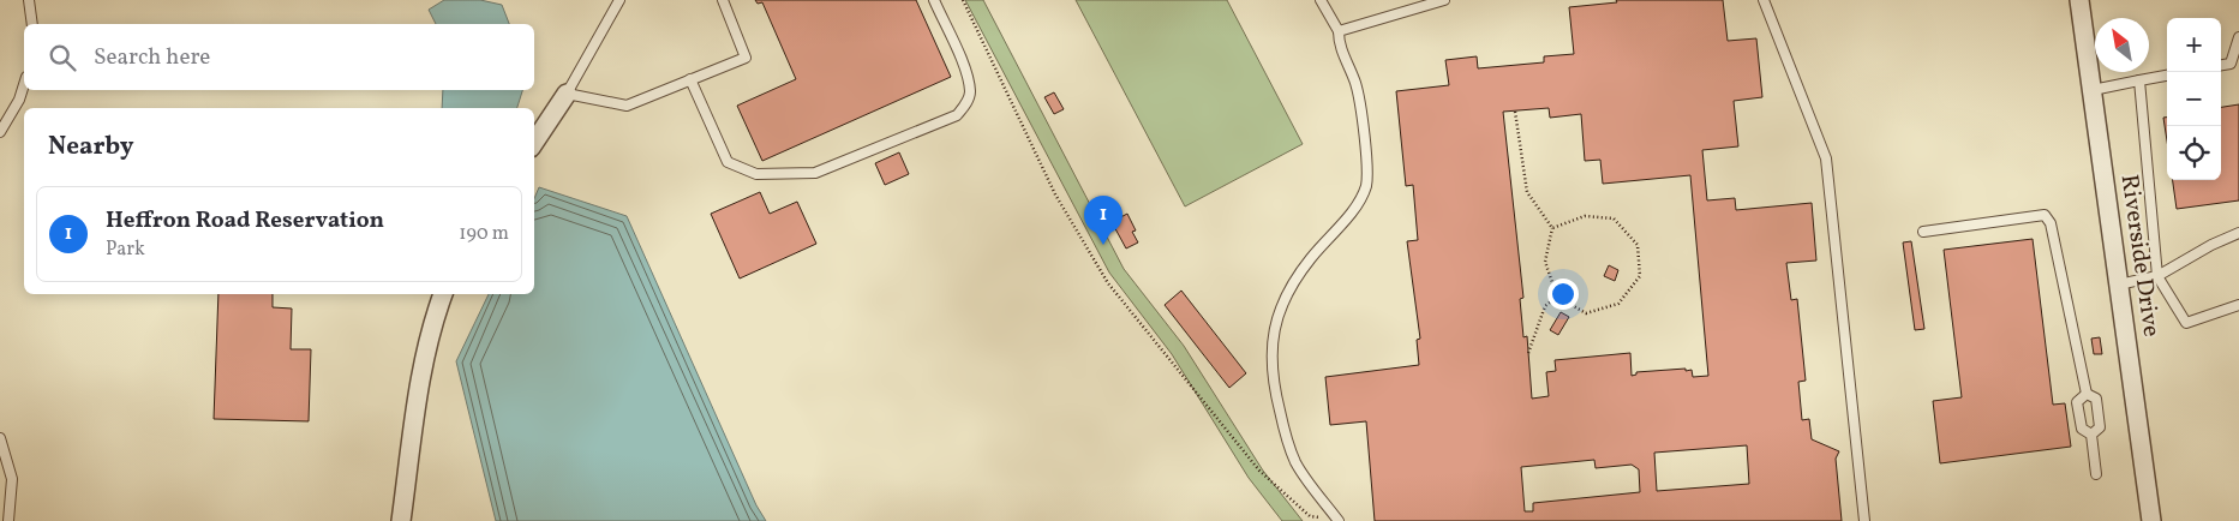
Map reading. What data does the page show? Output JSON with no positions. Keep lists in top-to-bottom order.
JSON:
{
  "streets": {
    "street": ["Riverside Drive"]
  },
  "north": "top left",
  "page": {
    "map_buttons": ["+", "−"],
    "search": "Search here",
    "heading": "Nearby",
    "list": [
      {
        "mark": "1",
        "name": "Heffron Road Reservation",
        "note": "Park",
        "value": "190 m"
      }
    ],
    "pins": "1"
  }
}
